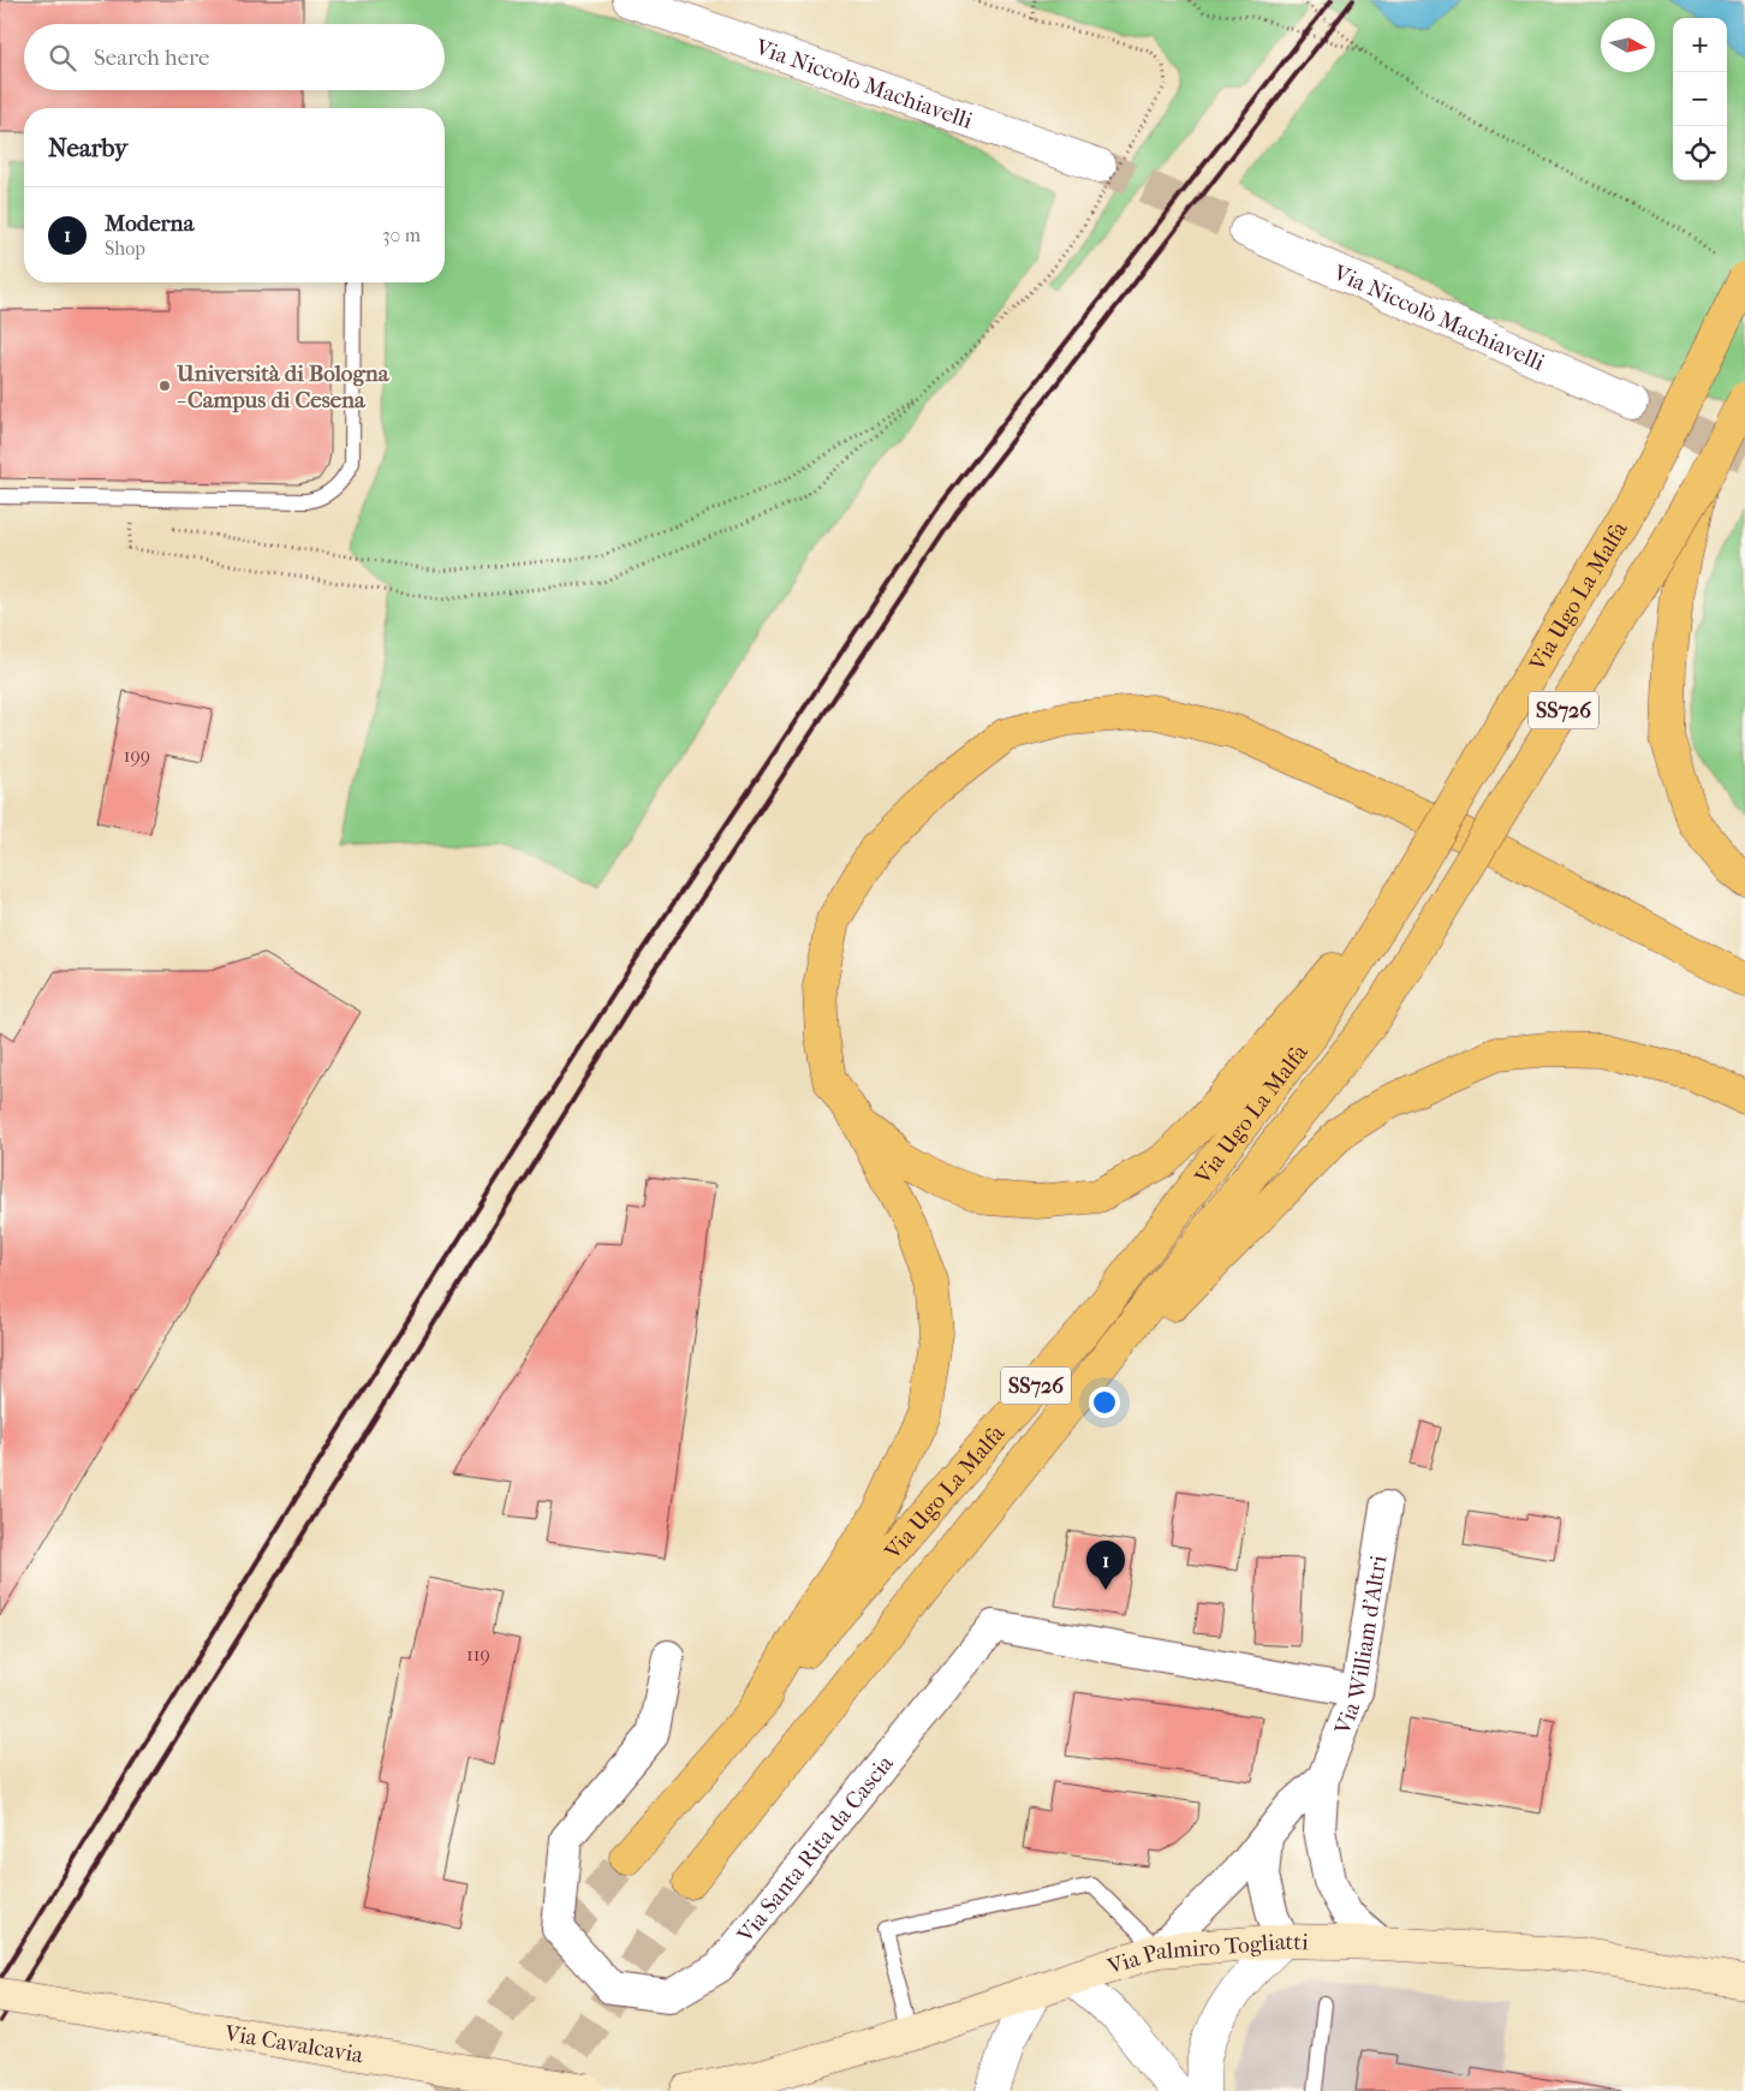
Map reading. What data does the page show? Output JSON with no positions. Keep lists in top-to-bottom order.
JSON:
{
  "streets": {
    "highway": ["Via Ugo La Malfa", "SS726"],
    "main road": ["Via Palmiro Togliatti", "Via Cavalcavia"],
    "street": ["Via Niccolò Machiavelli", "Via William d'Altri", "Via Santa Rita da Cascia"]
  },
  "crossings": [
    ["Via William d'Altri", "Via Santa Rita da Cascia"],
    ["Via William d'Altri", "Via Palmiro Togliatti"]
  ],
  "places": ["Università di Bologna - Campus di Cesena"],
  "house_numbers": ["199", "119"],
  "north": "right",
  "page": {
    "map_buttons": ["+", "−"],
    "search": "Search here",
    "heading": "Nearby",
    "list": [
      {
        "mark": "1",
        "name": "Moderna",
        "note": "Shop",
        "value": "30 m"
      }
    ],
    "pins": "1"
  }
}
